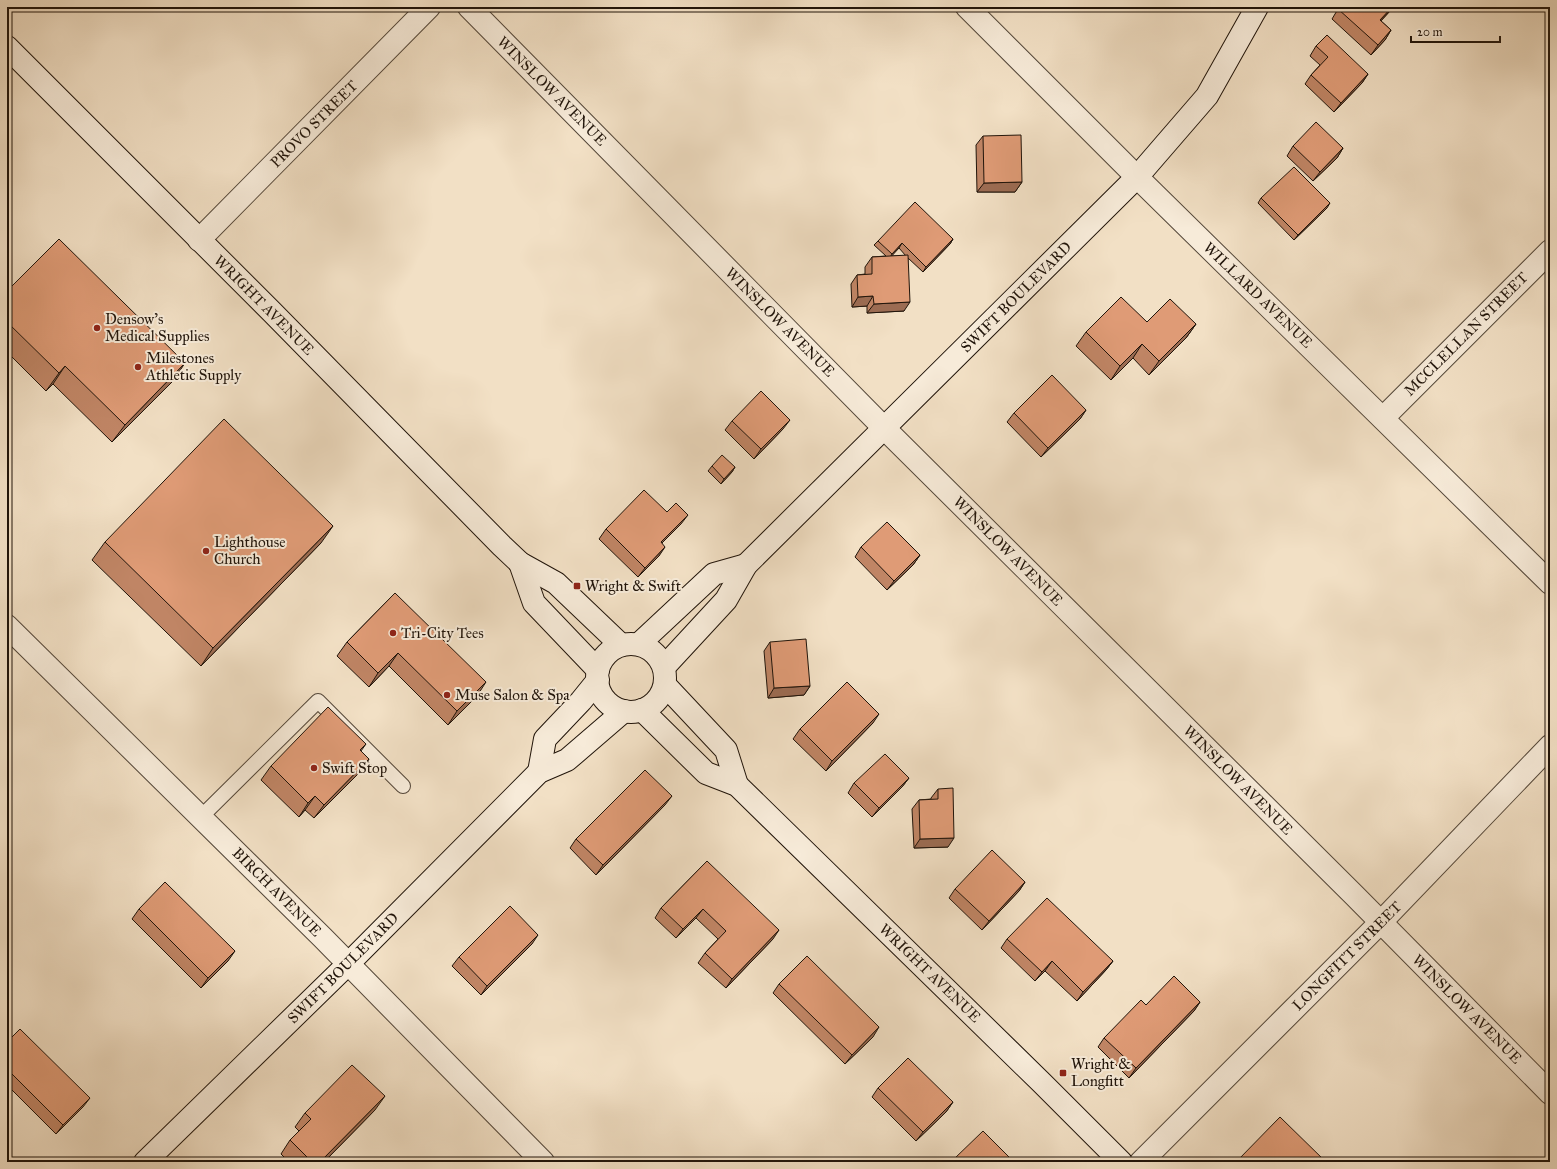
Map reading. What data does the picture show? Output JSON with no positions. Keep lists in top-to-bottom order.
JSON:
{
  "streets": {
    "street": [
      "WINSLOW AVENUE",
      "PROVO STREET",
      "WILLARD AVENUE",
      "SWIFT BOULEVARD",
      "WRIGHT AVENUE",
      "MCCLELLAN STREET",
      "BIRCH AVENUE",
      "LONGFITT STREET"
    ]
  },
  "crossings": [
    ["WINSLOW AVENUE", "SWIFT BOULEVARD"],
    ["WINSLOW AVENUE", "LONGFITT STREET"],
    ["PROVO STREET", "WRIGHT AVENUE"],
    ["WILLARD AVENUE", "SWIFT BOULEVARD"],
    ["WILLARD AVENUE", "MCCLELLAN STREET"],
    ["SWIFT BOULEVARD", "WRIGHT AVENUE"],
    ["SWIFT BOULEVARD", "BIRCH AVENUE"]
  ],
  "places": {
    "other": [
      "Densow's Medical Supplies",
      "Milestones Athletic Supply",
      "Lighthouse Church",
      "Tri-City Tees",
      "Muse Salon & Spa",
      "Swift Stop"
    ],
    "transit": ["Wright & Swift", "Wright & Longfitt"]
  },
  "scale_bar": "20 m"
}
